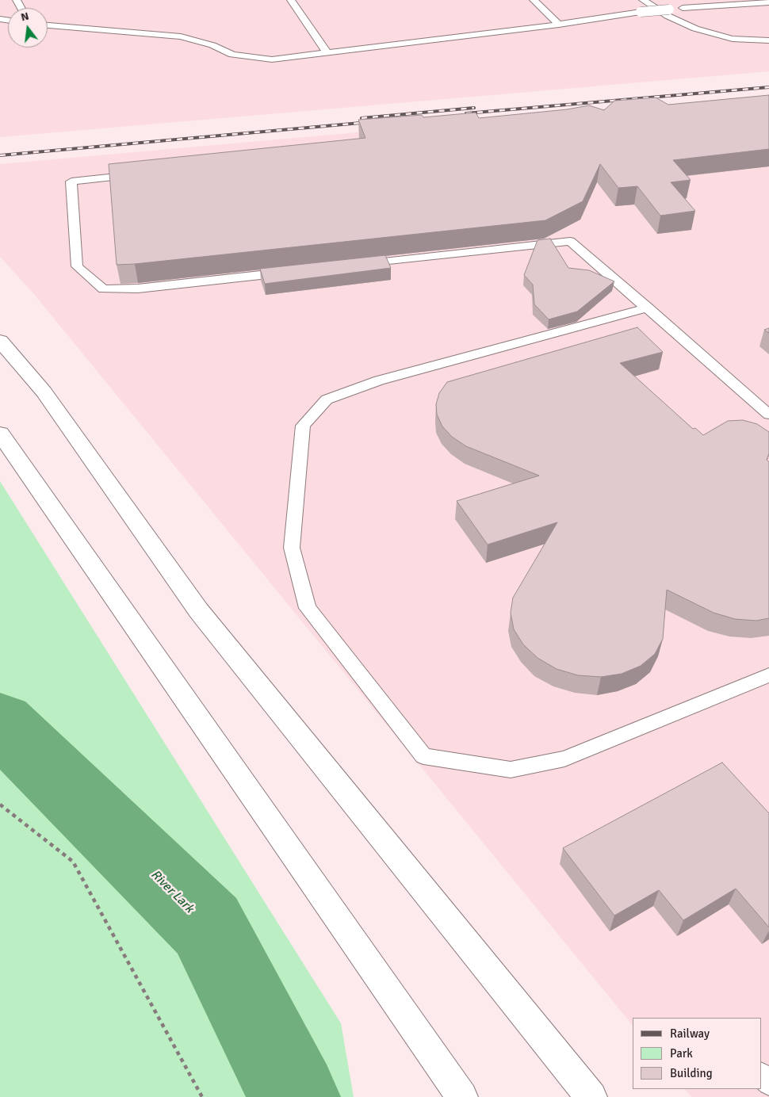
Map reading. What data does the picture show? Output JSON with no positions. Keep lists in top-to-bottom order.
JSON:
{
  "water": ["River Lark"],
  "legend": ["Railway", "Park", "Building"],
  "north": "top"
}
